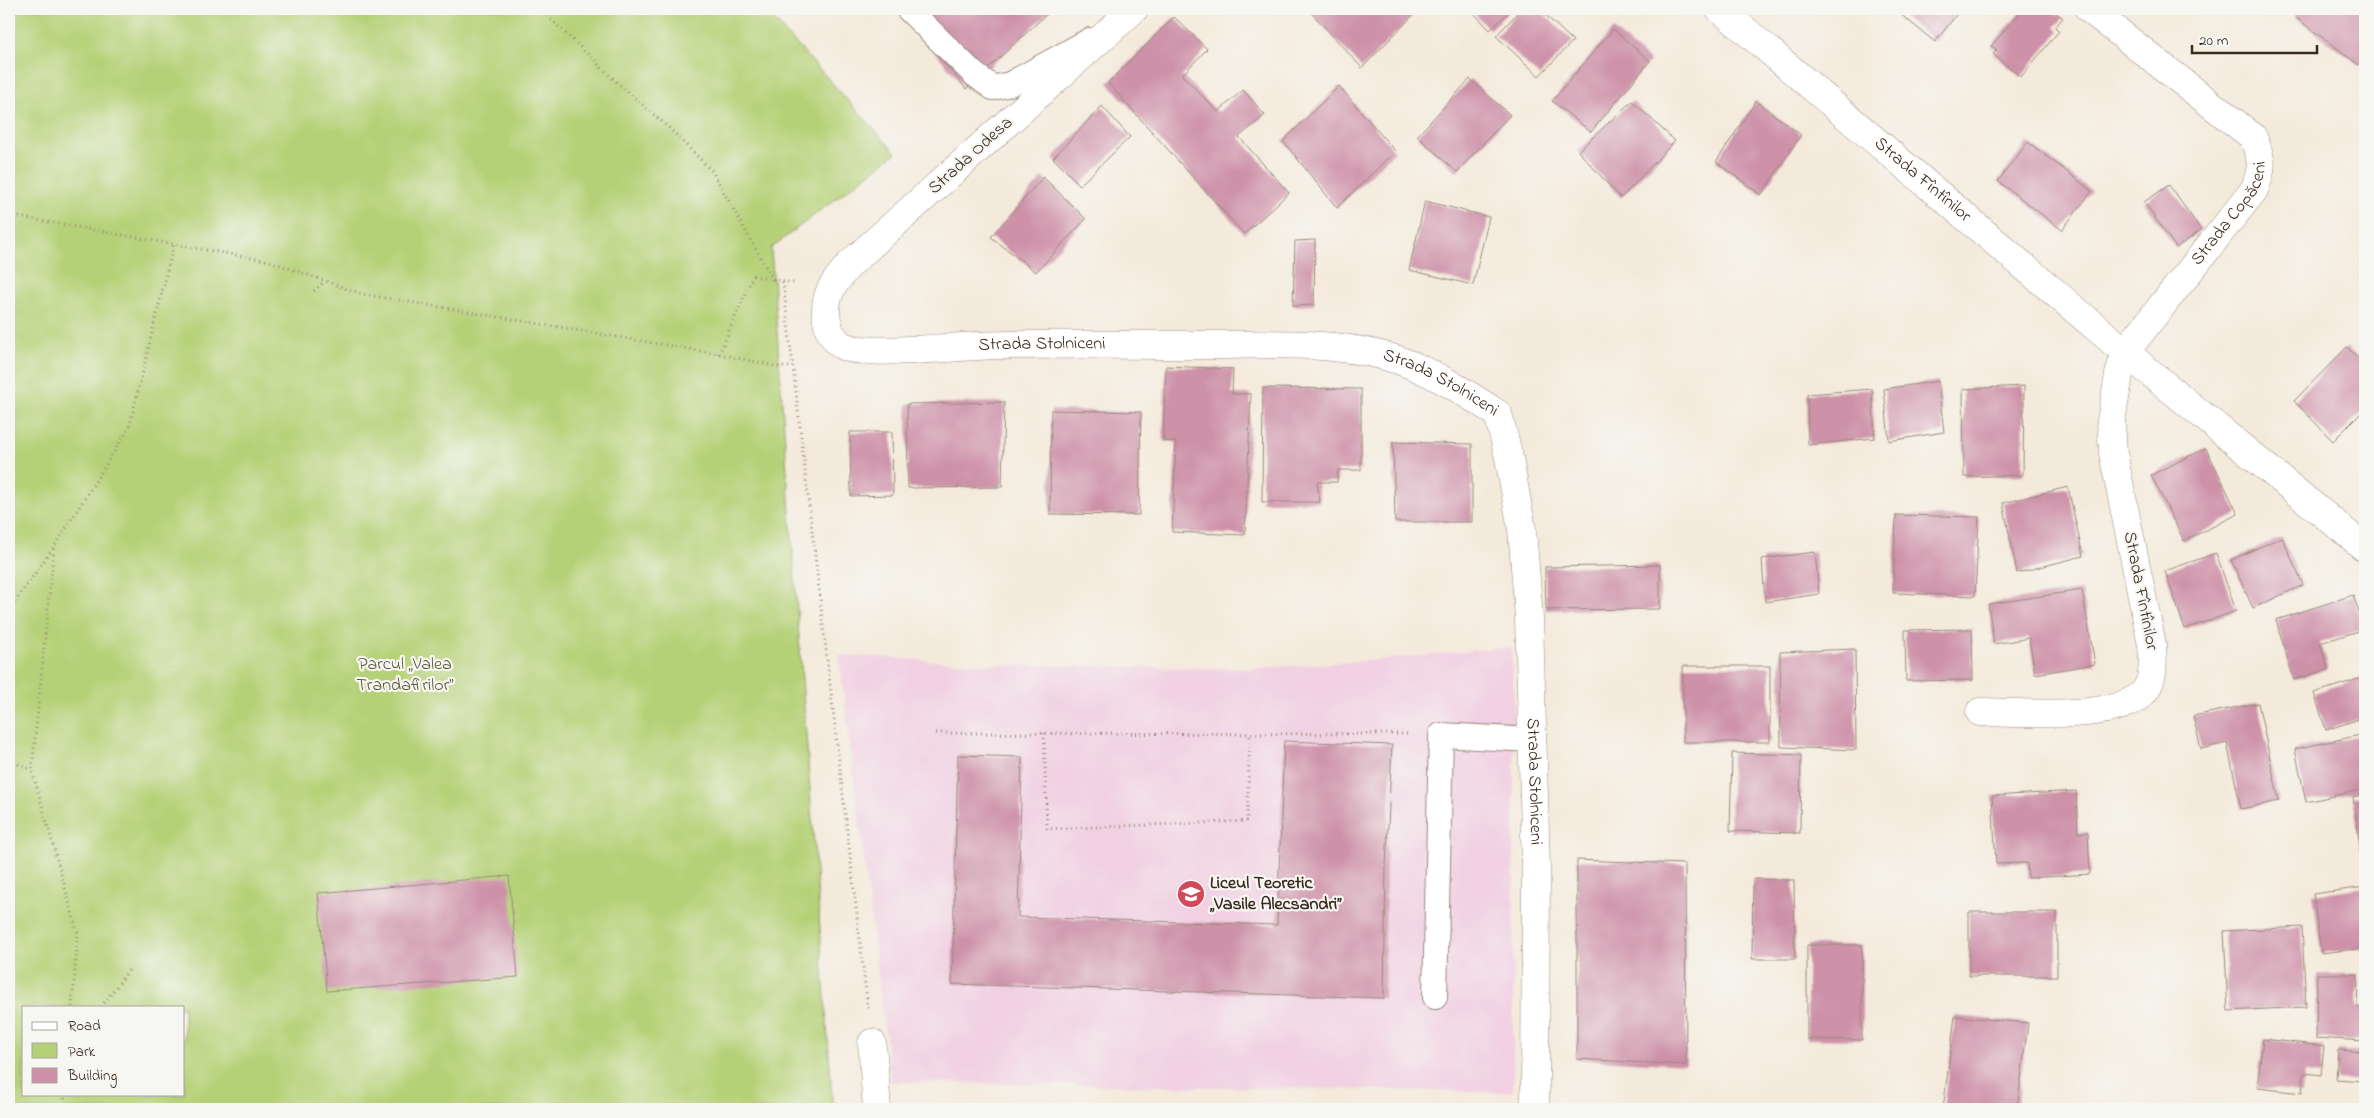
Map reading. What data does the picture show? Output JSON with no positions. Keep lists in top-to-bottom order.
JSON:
{
  "streets": {
    "street": [
      "Strada Odesa",
      "Strada Fîntînilor",
      "Strada Copăceni",
      "Strada Stolniceni"
    ]
  },
  "crossings": [
    ["Strada Odesa", "Strada Stolniceni"],
    ["Strada Fîntînilor", "Strada Copăceni"]
  ],
  "parks": ["Parcul „Valea Trandafirilor”"],
  "places": {
    "school or university": ["Liceul Teoretic „Vasile Alecsandri”"]
  },
  "legend": ["Road", "Park", "Building"],
  "scale_bar": "20 m"
}
